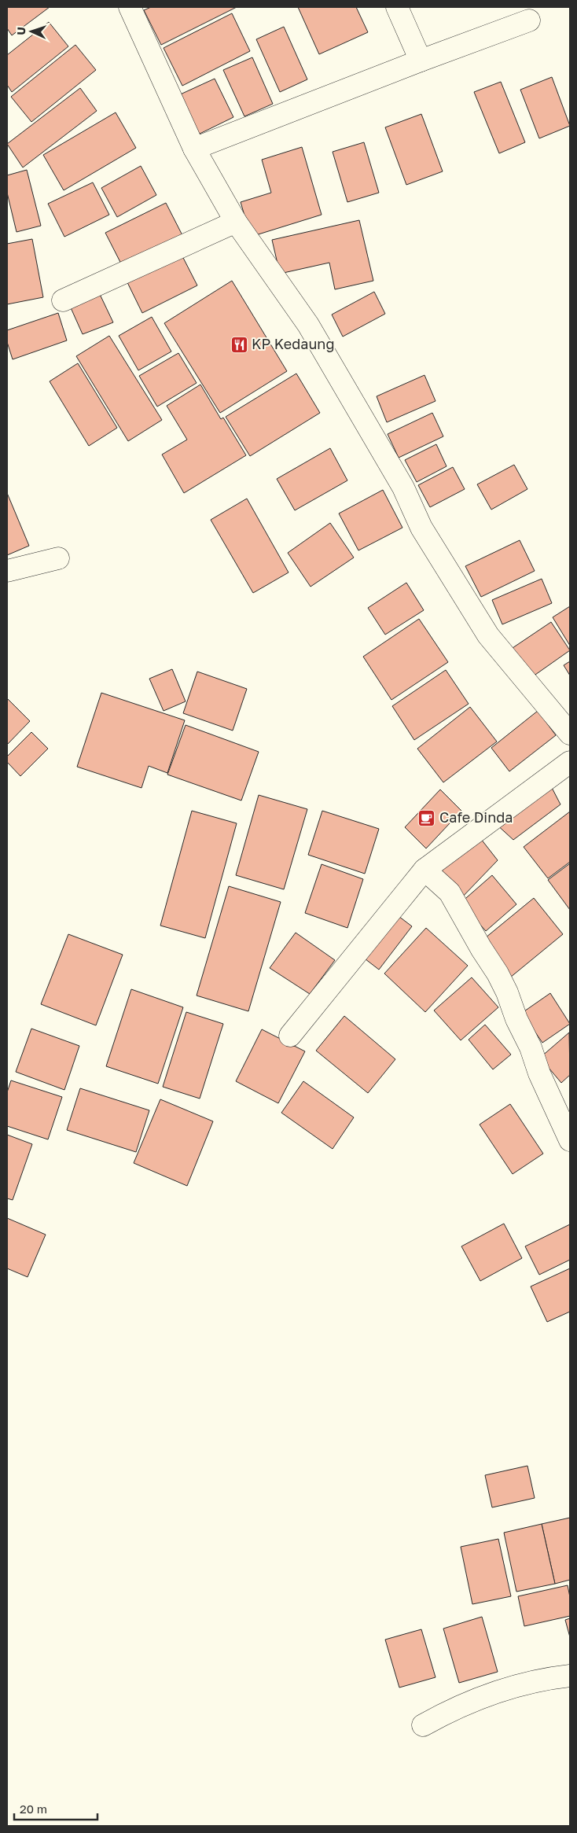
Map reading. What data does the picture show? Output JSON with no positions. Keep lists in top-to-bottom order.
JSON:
{
  "places": {
    "restaurant": ["KP Kedaung"],
    "cafe": ["Cafe Dinda"]
  },
  "scale_bar": "20 m",
  "north": "left"
}
